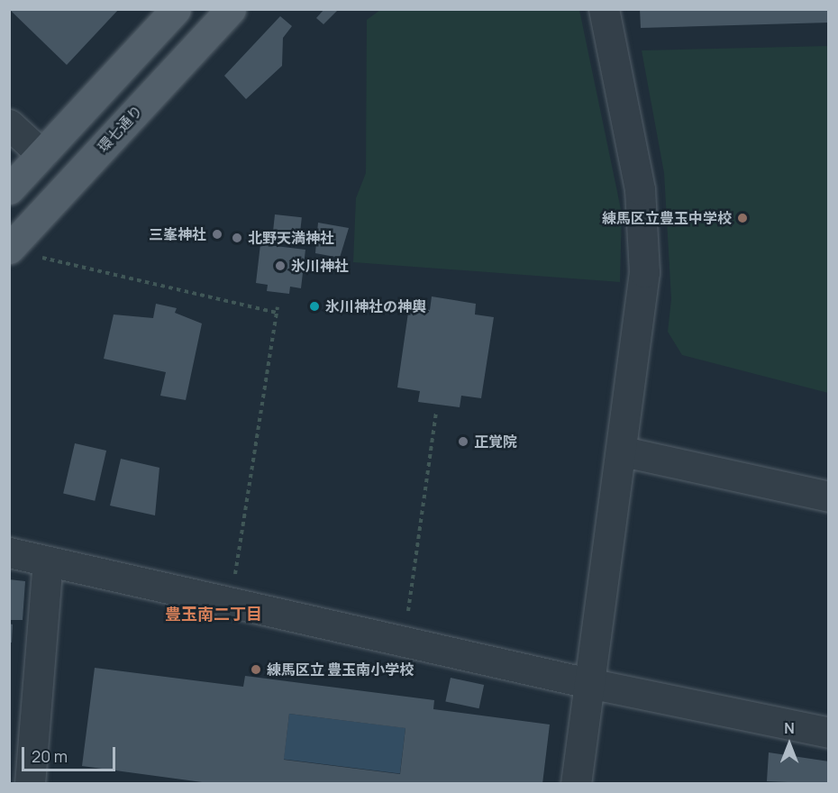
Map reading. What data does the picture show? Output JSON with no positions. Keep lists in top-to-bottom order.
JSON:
{
  "streets": {
    "main road": ["環七通り"]
  },
  "districts": ["豊玉南二丁目"],
  "places": [
    "練馬区立豊玉中学校",
    "三峯神社",
    "北野天満神社",
    "氷川神社",
    "氷川神社の神輿",
    "正覚院",
    "練馬区立 豊玉南小学校"
  ],
  "scale_bar": "20 m",
  "north": "top"
}
